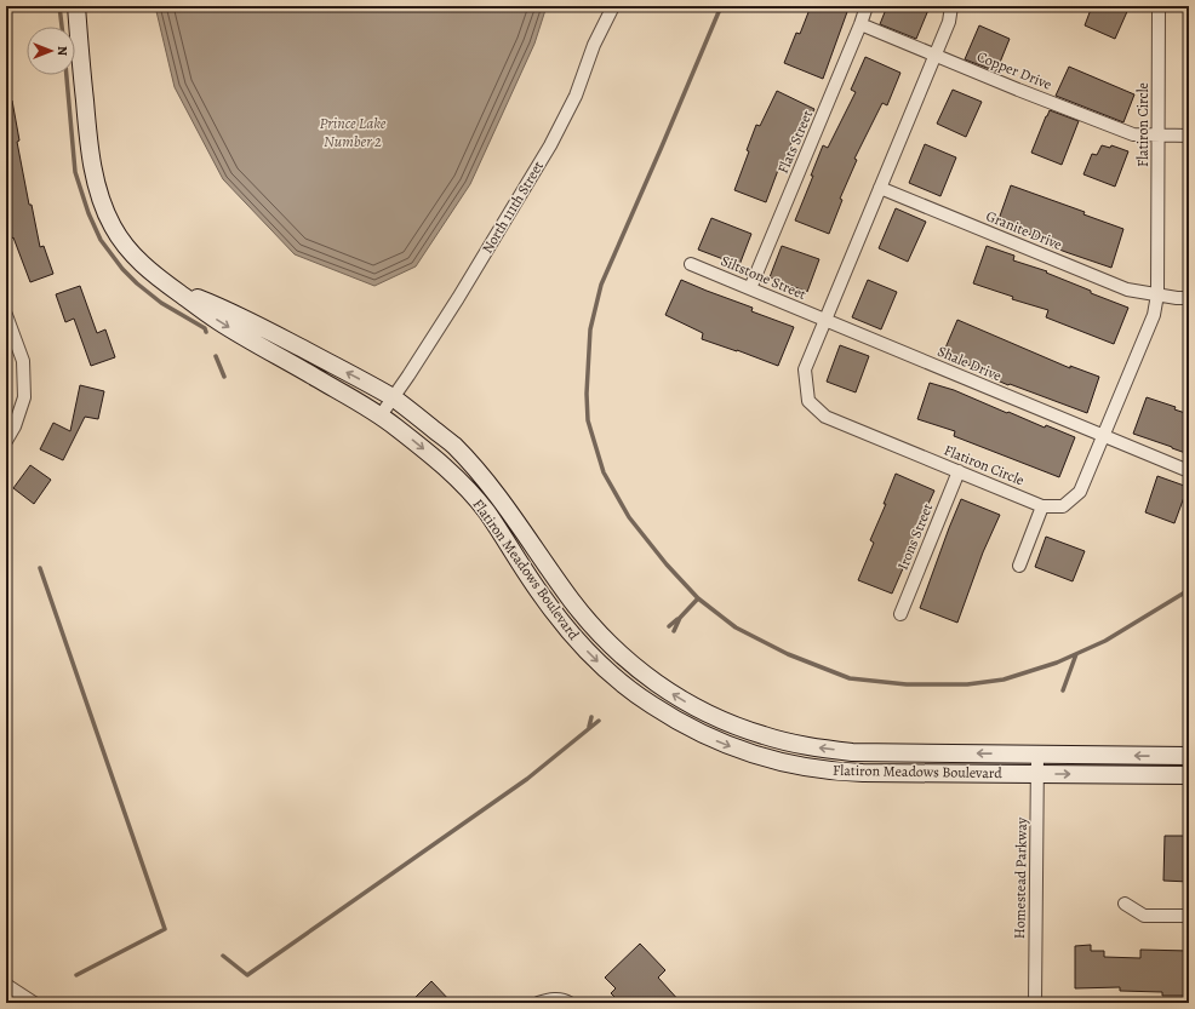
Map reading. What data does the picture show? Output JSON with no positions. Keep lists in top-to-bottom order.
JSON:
{
  "streets": {
    "street": [
      "Copper Drive",
      "Flatiron Circle",
      "Flats Street",
      "North 111th Street",
      "Granite Drive",
      "Siltstone Street",
      "Shale Drive",
      "Irons Street",
      "Flatiron Meadows Boulevard",
      "Homestead Parkway"
    ]
  },
  "crossings": [
    ["Copper Drive", "Flatiron Circle"],
    ["Copper Drive", "Flats Street"],
    ["Flatiron Circle", "Granite Drive"],
    ["Flatiron Circle", "Siltstone Street"],
    ["Flatiron Circle", "Shale Drive"],
    ["Flatiron Circle", "Irons Street"],
    ["Flats Street", "Siltstone Street"],
    ["North 111th Street", "Flatiron Meadows Boulevard"],
    ["Siltstone Street", "Shale Drive"],
    ["Flatiron Meadows Boulevard", "Homestead Parkway"]
  ],
  "water": ["Prince Lake Number 2"],
  "north": "right"
}
